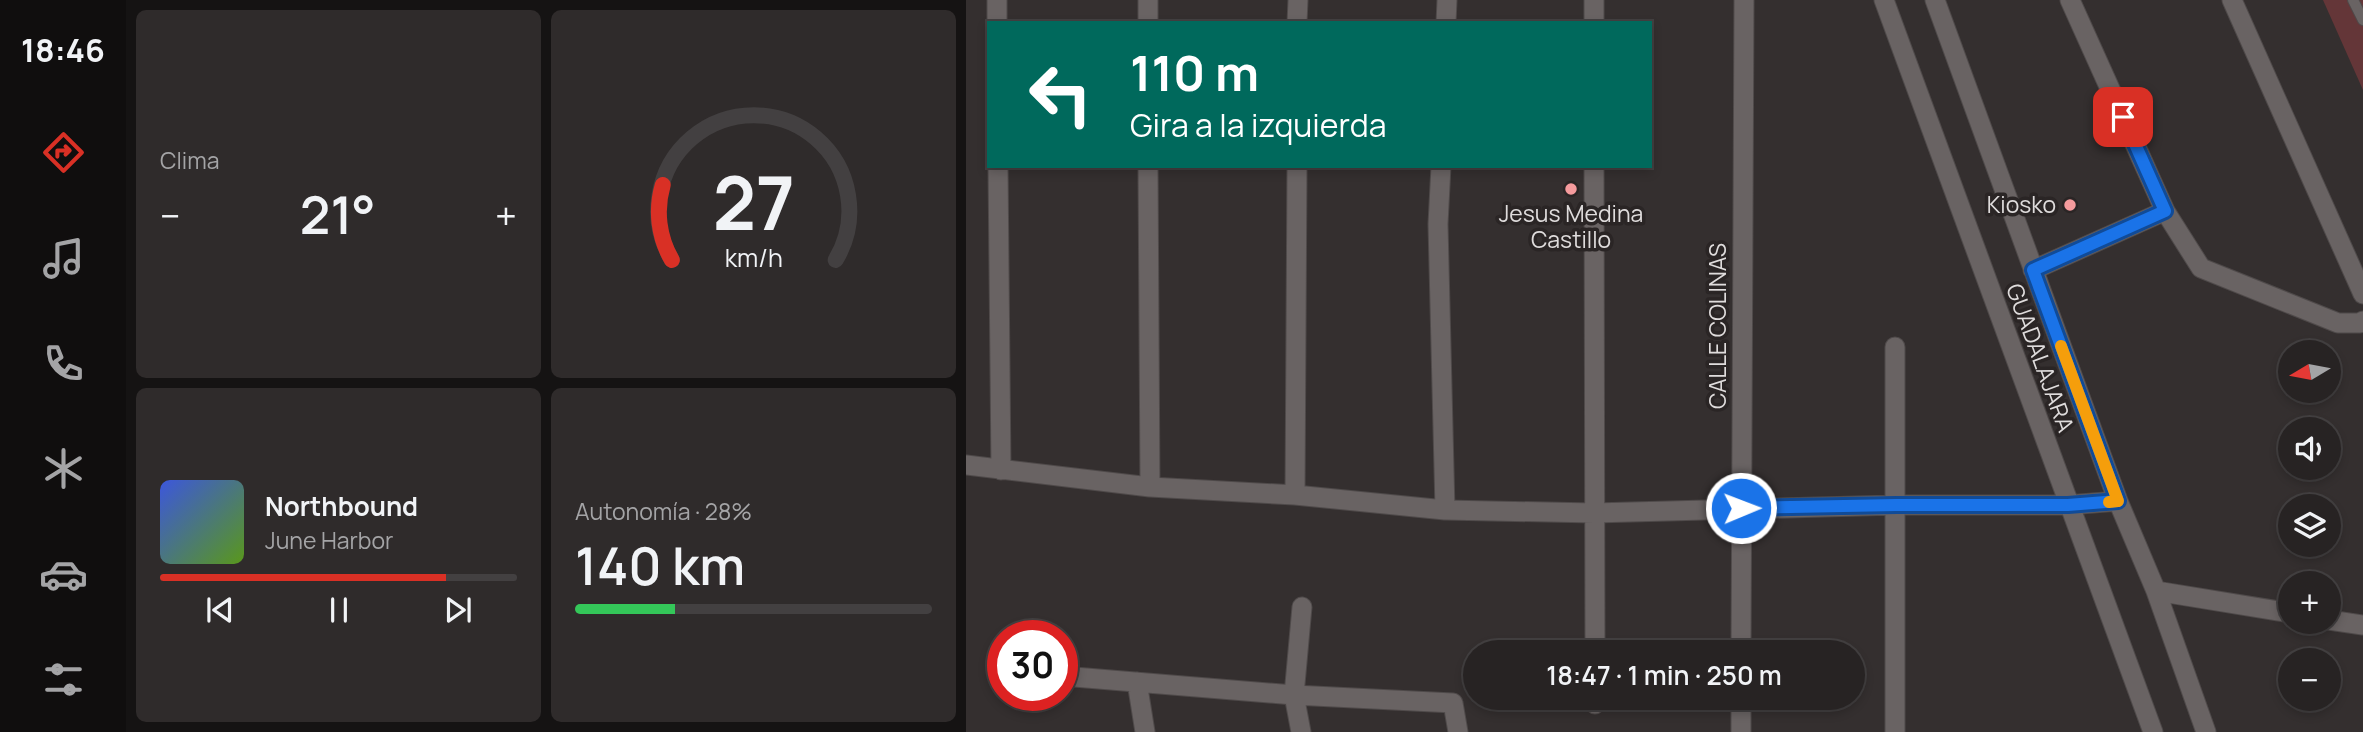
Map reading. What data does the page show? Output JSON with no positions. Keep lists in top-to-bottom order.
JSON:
{
  "streets": {
    "street": ["CALLE COLINAS", "GUADALAJARA"]
  },
  "places": ["Jesus Medina Castillo", "Kiosko"],
  "north": "left",
  "page": {
    "tabs": "18:46",
    "tile": [
      "Clima",
      ["Autonomía · 28%", "140 km"]
    ],
    "turn": ["110 m", "Gira a la izquierda"],
    "heat": ["−", "21°", "+"],
    "map_buttons": ["+", "−"],
    "song": ["Northbound", "June Harbor"],
    "limit": "30",
    "trip": "18:47 · 1 min · 250 m",
    "gauge": ["27", "km/h"]
  }
}
